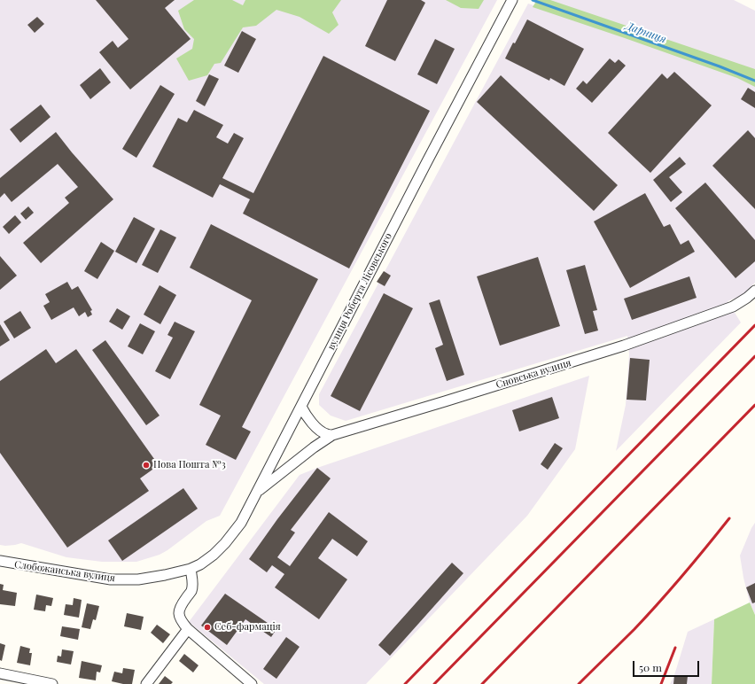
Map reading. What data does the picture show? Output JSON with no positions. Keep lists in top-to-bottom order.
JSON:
{
  "streets": {
    "street": ["вулиця Роберта Лісовського", "Сновська вулиця", "Слобожанська вулиця"]
  },
  "crossings": [
    ["вулиця Роберта Лісовського", "Сновська вулиця"],
    ["вулиця Роберта Лісовського", "Слобожанська вулиця"]
  ],
  "water": ["Дарниця"],
  "places": ["Нова Пошта №3", "Себ-фармація"],
  "scale_bar": "50 m"
}
